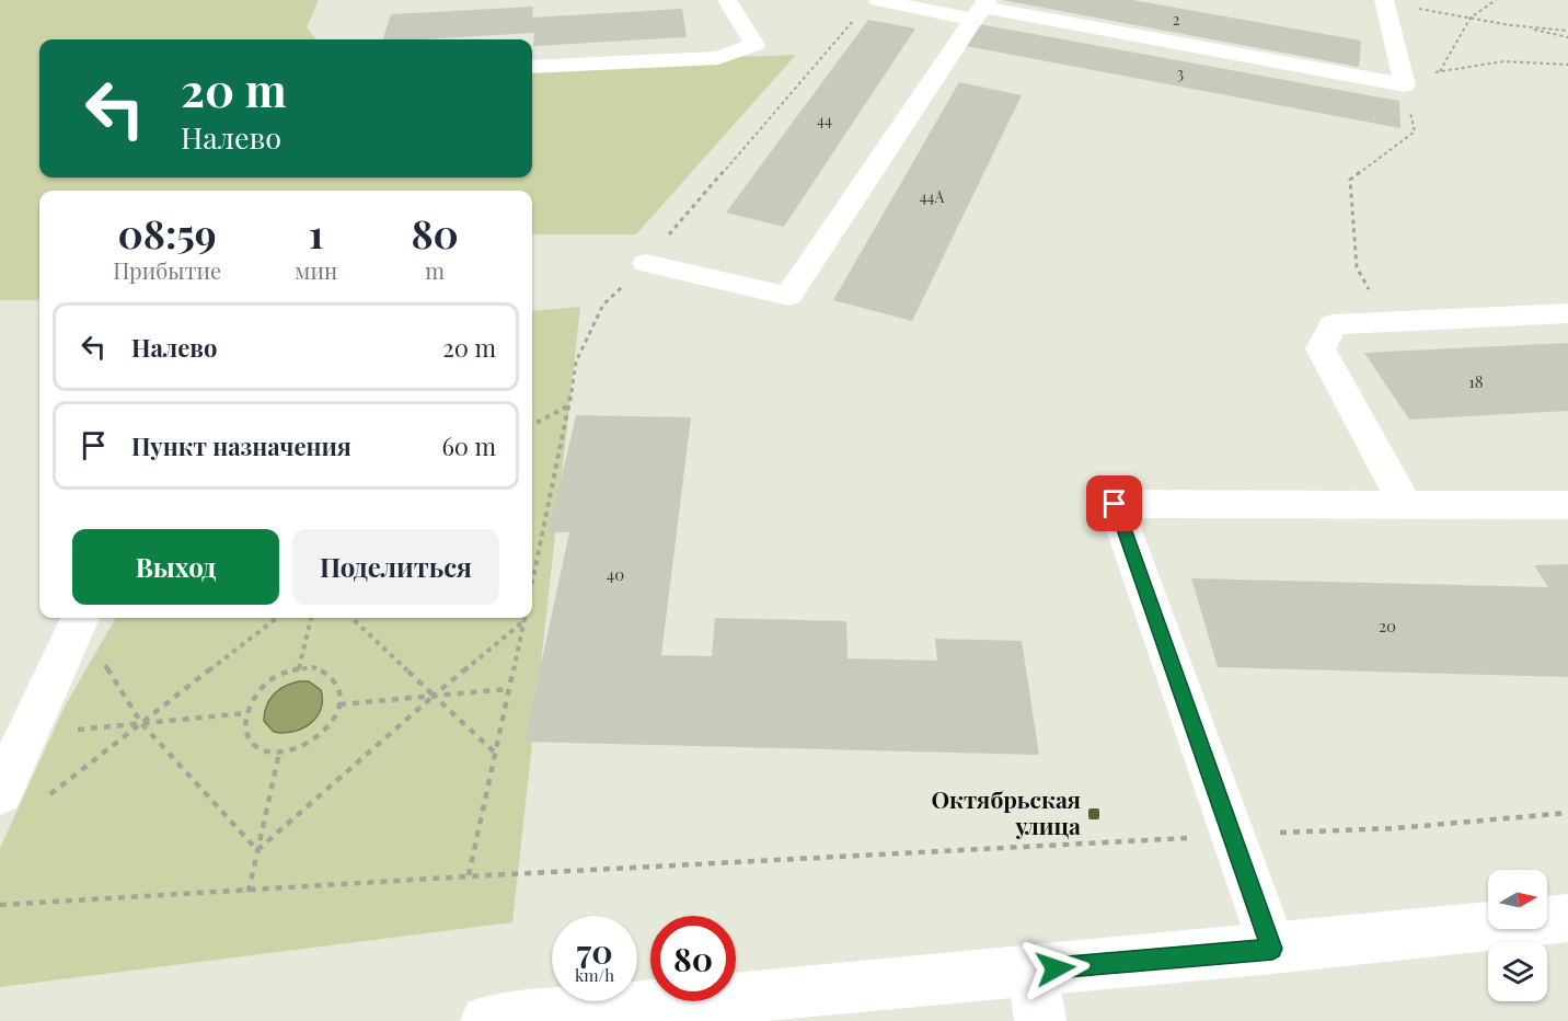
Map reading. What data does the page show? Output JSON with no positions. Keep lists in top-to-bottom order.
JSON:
{
  "places": {
    "transit": ["Октябрьская улица"]
  },
  "house_numbers": [
    "2",
    "3",
    "44",
    "44А",
    "18",
    "40",
    "20"
  ],
  "north": "right",
  "page": {
    "turn": ["20 m", "Налево"],
    "eta": [
      "08:59",
      "Прибытие",
      "1",
      "мин",
      "80",
      "m"
    ],
    "list": [
      {
        "name": "Налево",
        "value": "20 m"
      },
      {
        "name": "Пункт назначения",
        "value": "60 m"
      }
    ],
    "buttons": ["Выход", "Поделиться"],
    "speed": "70 km/h",
    "limit": "80"
  }
}
